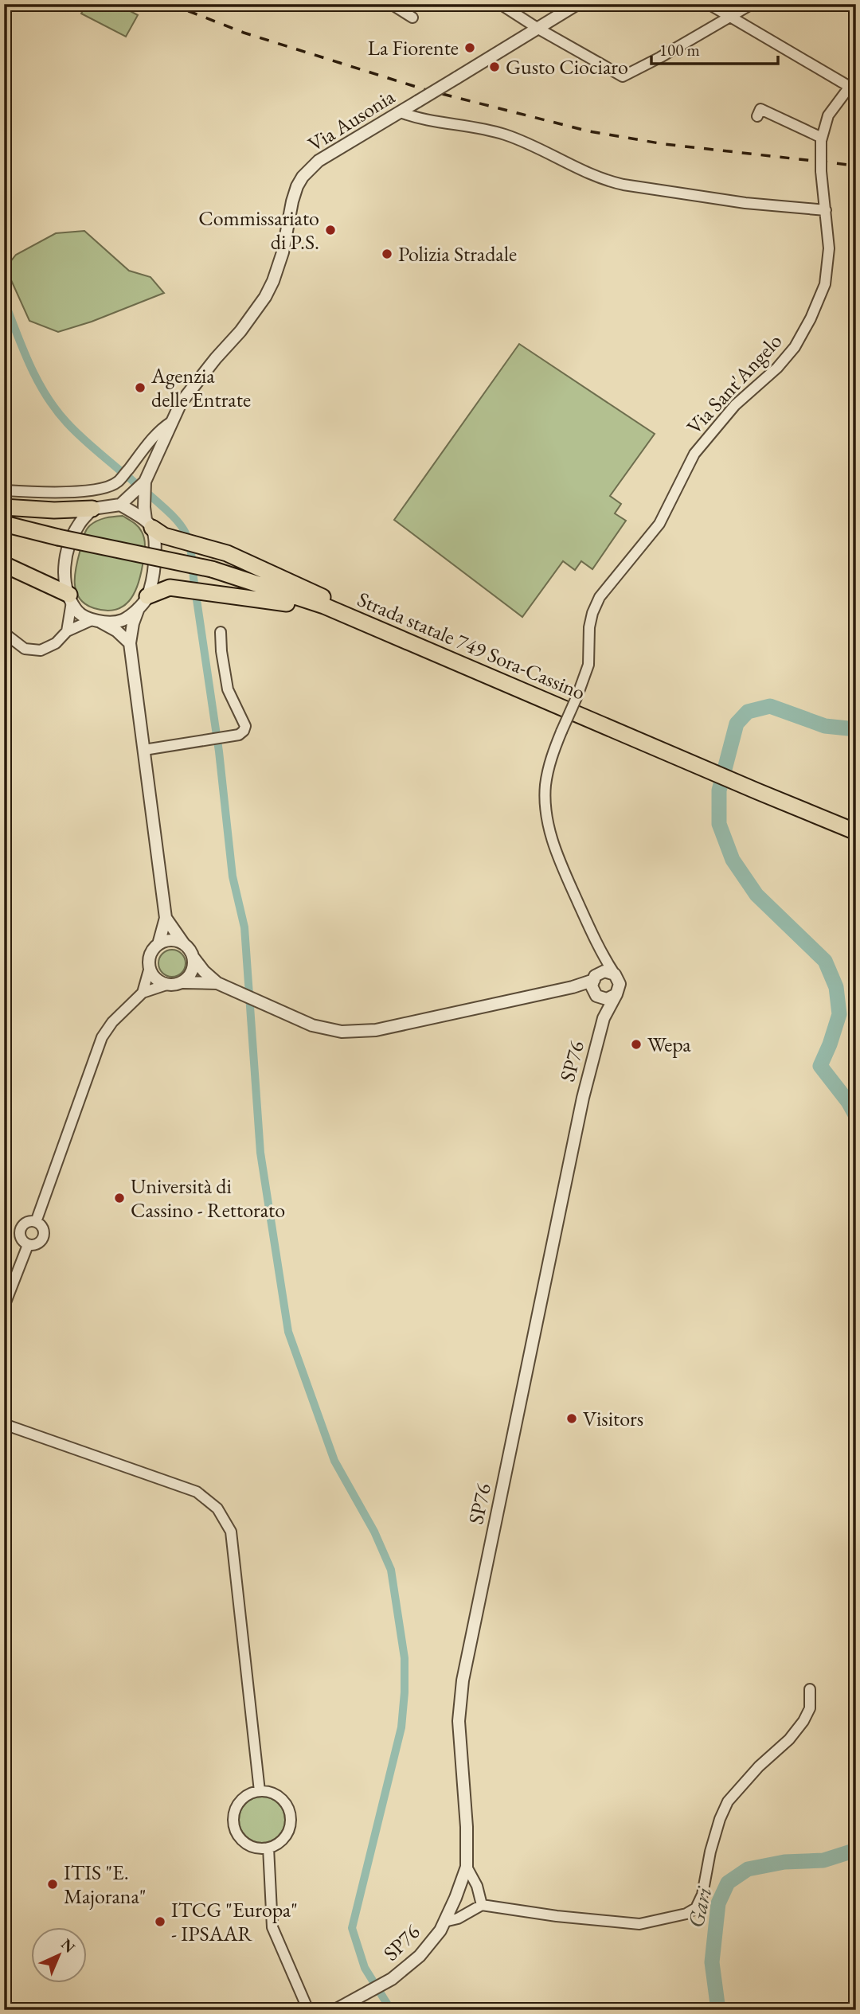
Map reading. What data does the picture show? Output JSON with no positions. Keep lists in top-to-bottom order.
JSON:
{
  "streets": {
    "highway": ["Strada statale 749 Sora-Cassino"],
    "street": ["Via Ausonia", "Via Sant'Angelo", "SP76"]
  },
  "crossings": [
    ["Via Sant'Angelo", "SP76"]
  ],
  "water": ["Gari"],
  "places": [
    "La Fiorente",
    "Gusto Ciociaro",
    "Commissariato di P.S.",
    "Polizia Stradale",
    "Agenzia delle Entrate",
    "Wepa",
    "Università di Cassino - Rettorato",
    "Visitors",
    "ITIS \"E. Majorana\"",
    "ITCG \"Europa\" - IPSAAR"
  ],
  "scale_bar": "100 m",
  "north": "top right"
}
